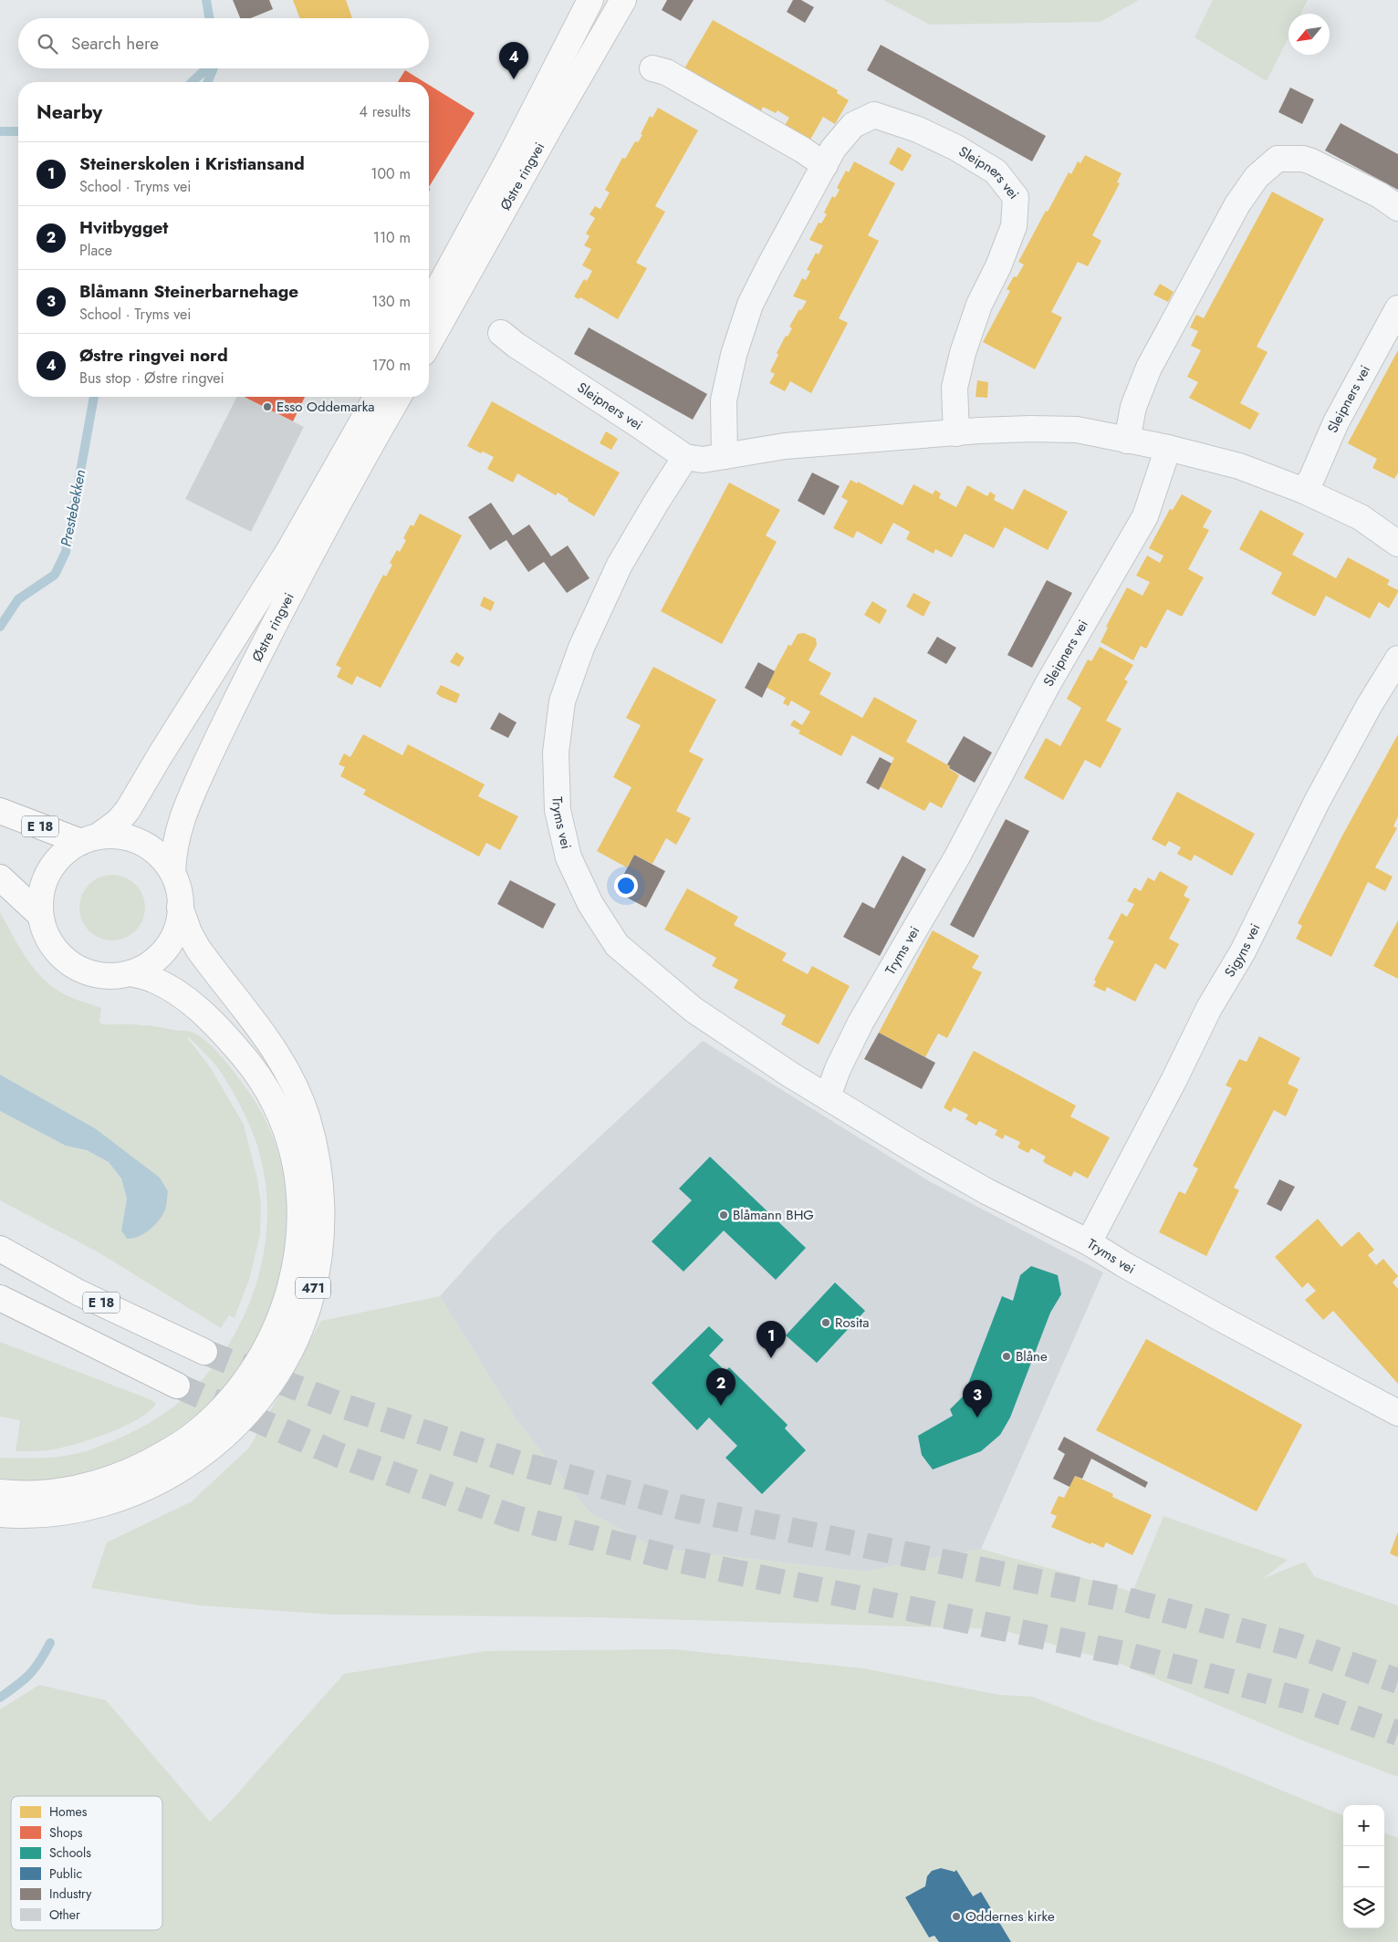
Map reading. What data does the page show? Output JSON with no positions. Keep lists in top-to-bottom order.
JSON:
{
  "streets": {
    "main road": ["Østre ringvei", "E 18", "471"],
    "street": ["Sleipners vei", "Tryms vei", "Sigyns vei"]
  },
  "crossings": [
    ["Sleipners vei", "Tryms vei"],
    ["Østre ringvei", "E 18"],
    ["Østre ringvei", "471"],
    ["Tryms vei", "Sigyns vei"],
    ["E 18", "471"]
  ],
  "water": ["Prestebekken"],
  "places": [
    "Esso Oddemarka",
    "Blåmann BHG",
    "Rosita",
    "Blåne",
    "Oddernes kirke"
  ],
  "legend": [
    "Homes",
    "Shops",
    "Schools",
    "Public",
    "Industry",
    "Other"
  ],
  "north": "bottom left",
  "page": {
    "search": "Search here",
    "pins": [
      "4",
      "1",
      "2",
      "3"
    ],
    "heading": ["Nearby", "4 results"],
    "list": [
      {
        "mark": "1",
        "name": "Steinerskolen i Kristiansand",
        "note": "School · Tryms vei",
        "value": "100 m"
      },
      {
        "mark": "2",
        "name": "Hvitbygget",
        "note": "Place",
        "value": "110 m"
      },
      {
        "mark": "3",
        "name": "Blåmann Steinerbarnehage",
        "note": "School · Tryms vei",
        "value": "130 m"
      },
      {
        "mark": "4",
        "name": "Østre ringvei nord",
        "note": "Bus stop · Østre ringvei",
        "value": "170 m"
      }
    ],
    "map_buttons": ["+", "−"]
  }
}
